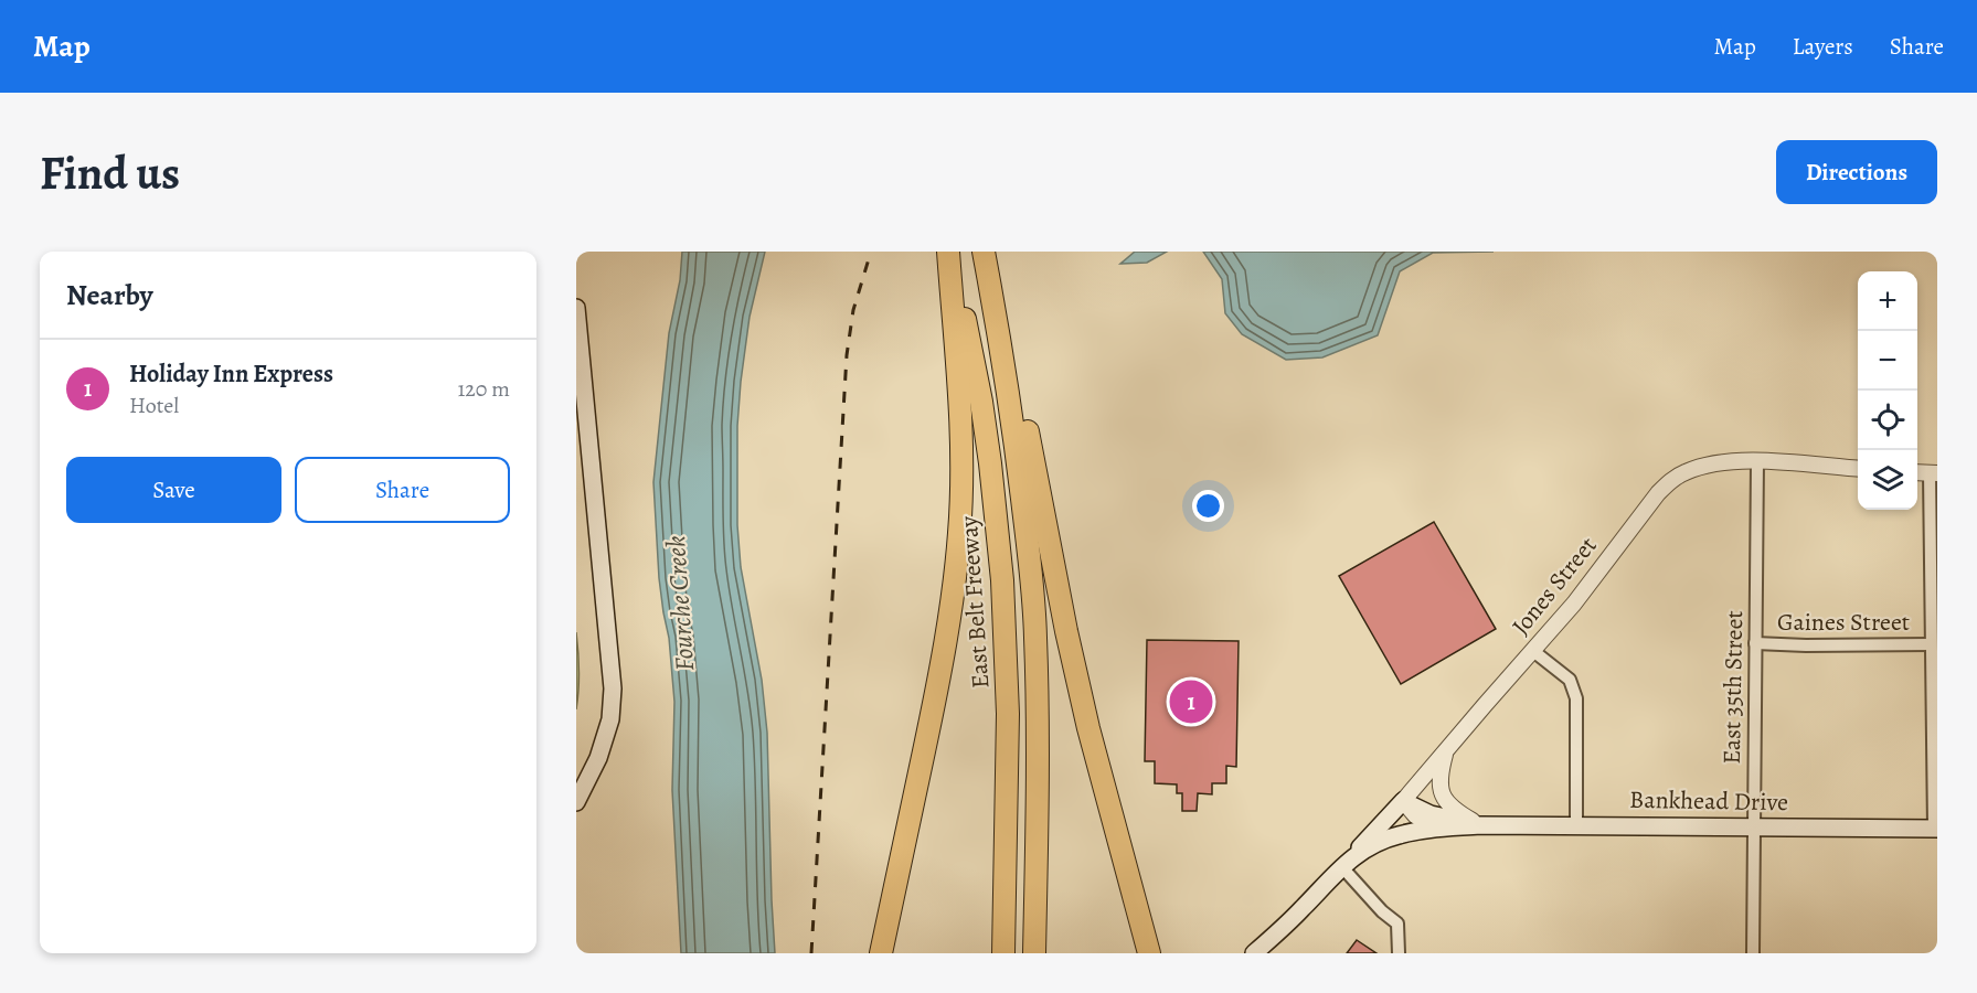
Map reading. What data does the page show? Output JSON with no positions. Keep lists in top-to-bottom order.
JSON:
{
  "streets": {
    "highway": ["East Belt Freeway"],
    "main road": ["Jones Street", "Bankhead Drive"],
    "street": ["Gaines Street", "East 35th Street"]
  },
  "crossings": [
    ["Jones Street", "East 35th Street"],
    ["Jones Street", "Bankhead Drive"],
    ["Gaines Street", "East 35th Street"],
    ["East 35th Street", "Bankhead Drive"]
  ],
  "water": ["Fourche Creek"],
  "page": {
    "header": "Map",
    "nav": ["Map", "Layers", "Share"],
    "buttons": [
      "Directions",
      ["Save", "Share"]
    ],
    "title": "Find us",
    "heading": "Nearby",
    "map_buttons": ["+", "−"],
    "list": [
      {
        "mark": "1",
        "name": "Holiday Inn Express",
        "note": "Hotel",
        "value": "120 m"
      }
    ],
    "pins": "1"
  }
}
